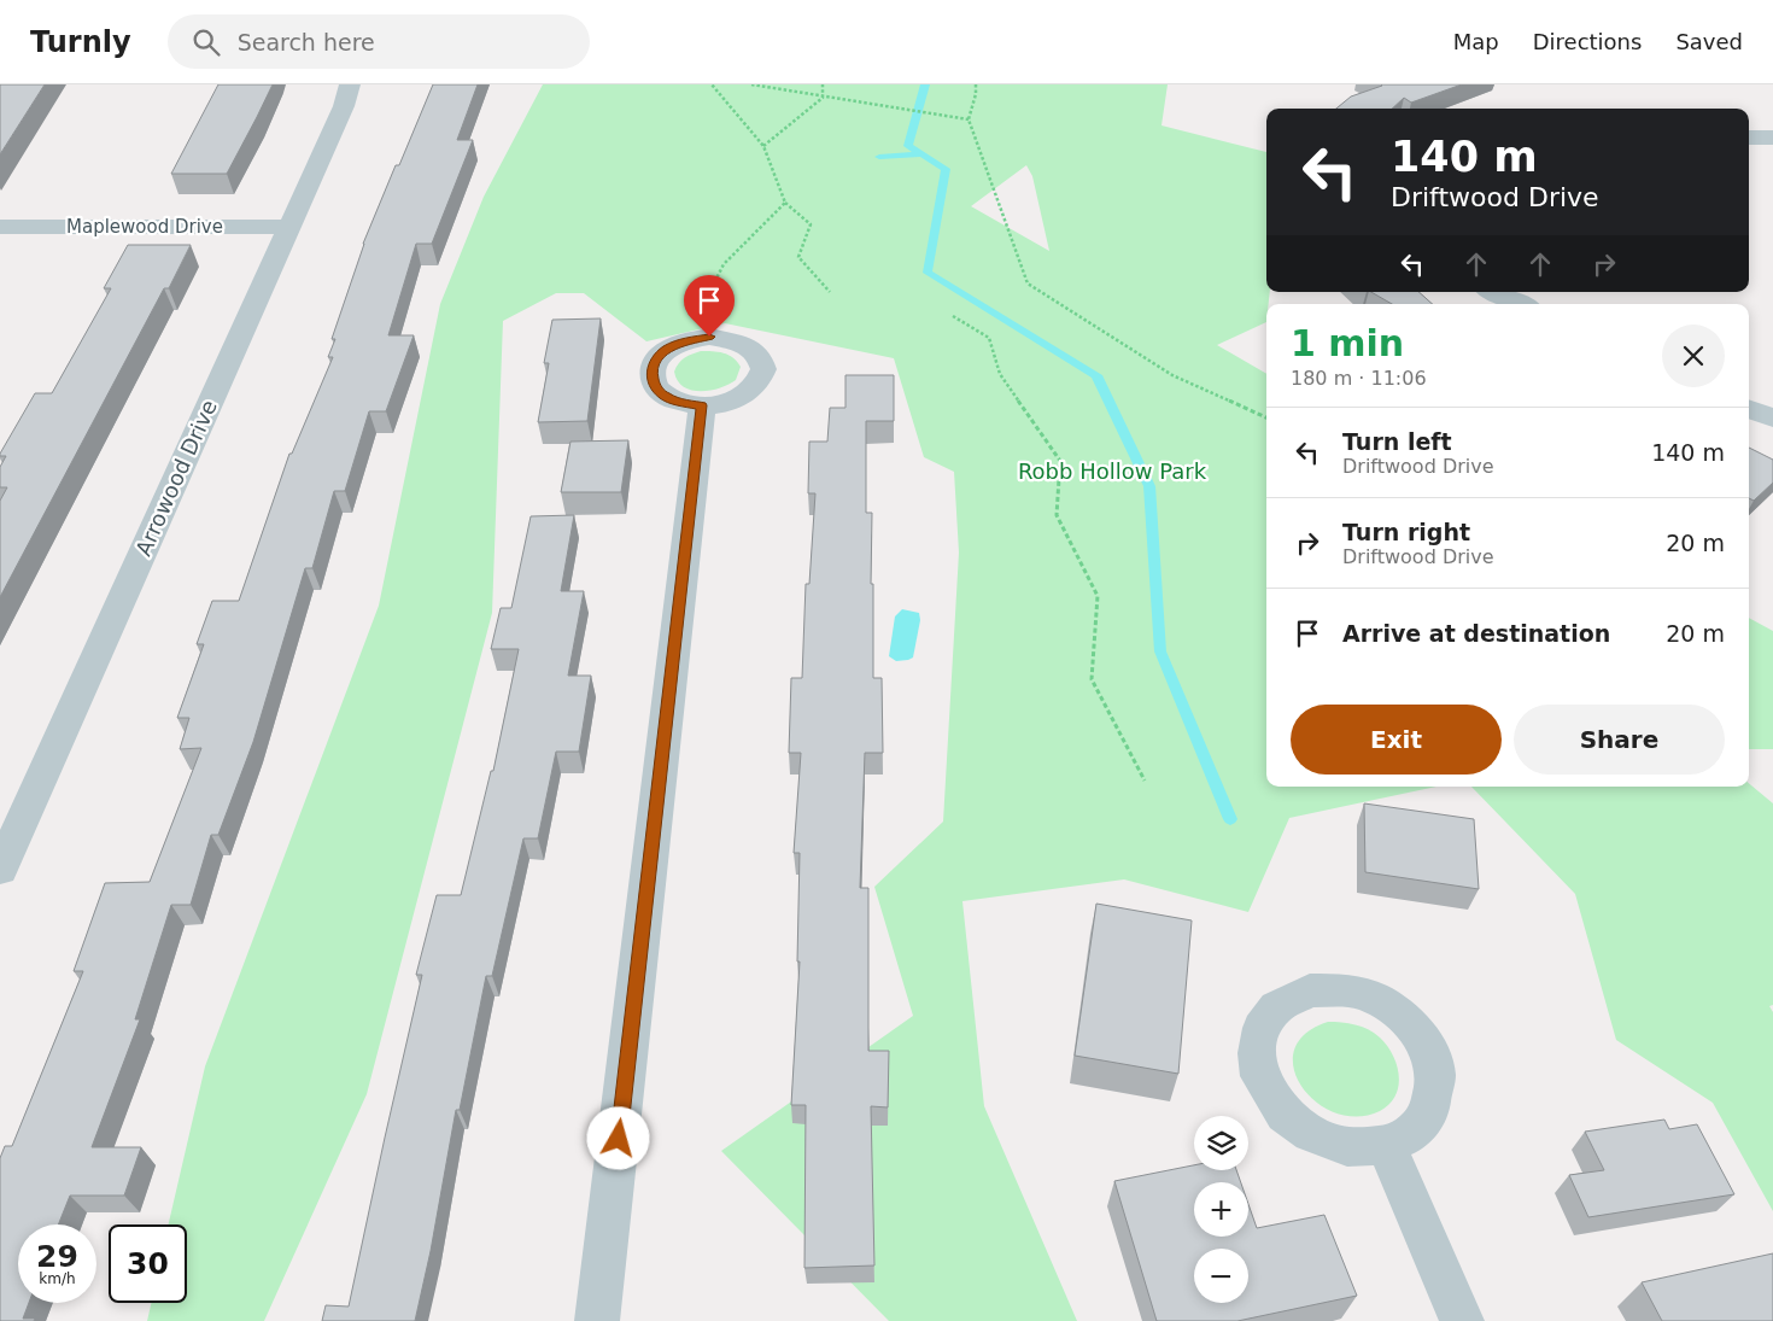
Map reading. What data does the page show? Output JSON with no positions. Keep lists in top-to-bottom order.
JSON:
{
  "streets": {
    "street": ["Maplewood Drive", "Arrowood Drive"]
  },
  "crossings": [
    ["Maplewood Drive", "Arrowood Drive"]
  ],
  "parks": ["Robb Hollow Park"],
  "page": {
    "header": "Turnly",
    "search": "Search here",
    "nav": ["Map", "Directions", "Saved"],
    "turn": ["140 m", "Driftwood Drive"],
    "heading": ["1 min", "180 m · 11:06"],
    "list": [
      {
        "name": "Turn left",
        "note": "Driftwood Drive",
        "value": "140 m"
      },
      {
        "name": "Turn right",
        "note": "Driftwood Drive",
        "value": "20 m"
      },
      {
        "name": "Arrive at destination",
        "value": "20 m"
      }
    ],
    "buttons": ["Exit", "Share"],
    "map_buttons": ["+", "−"],
    "speed": "29 km/h",
    "limit": "30"
  }
}
